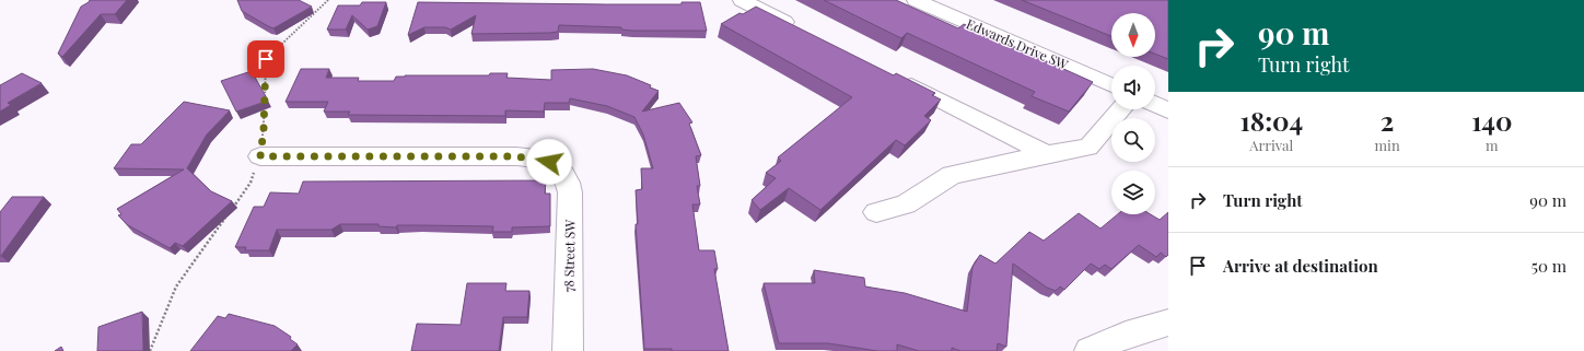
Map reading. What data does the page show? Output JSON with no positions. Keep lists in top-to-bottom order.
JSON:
{
  "streets": {
    "street": ["Edwards Drive SW", "78 Street SW"]
  },
  "north": "bottom",
  "page": {
    "turn": ["90 m", "Turn right"],
    "eta": [
      "18:04",
      "Arrival",
      "2",
      "min",
      "140",
      "m"
    ],
    "list": [
      {
        "name": "Turn right",
        "value": "90 m"
      },
      {
        "name": "Arrive at destination",
        "value": "50 m"
      }
    ]
  }
}
